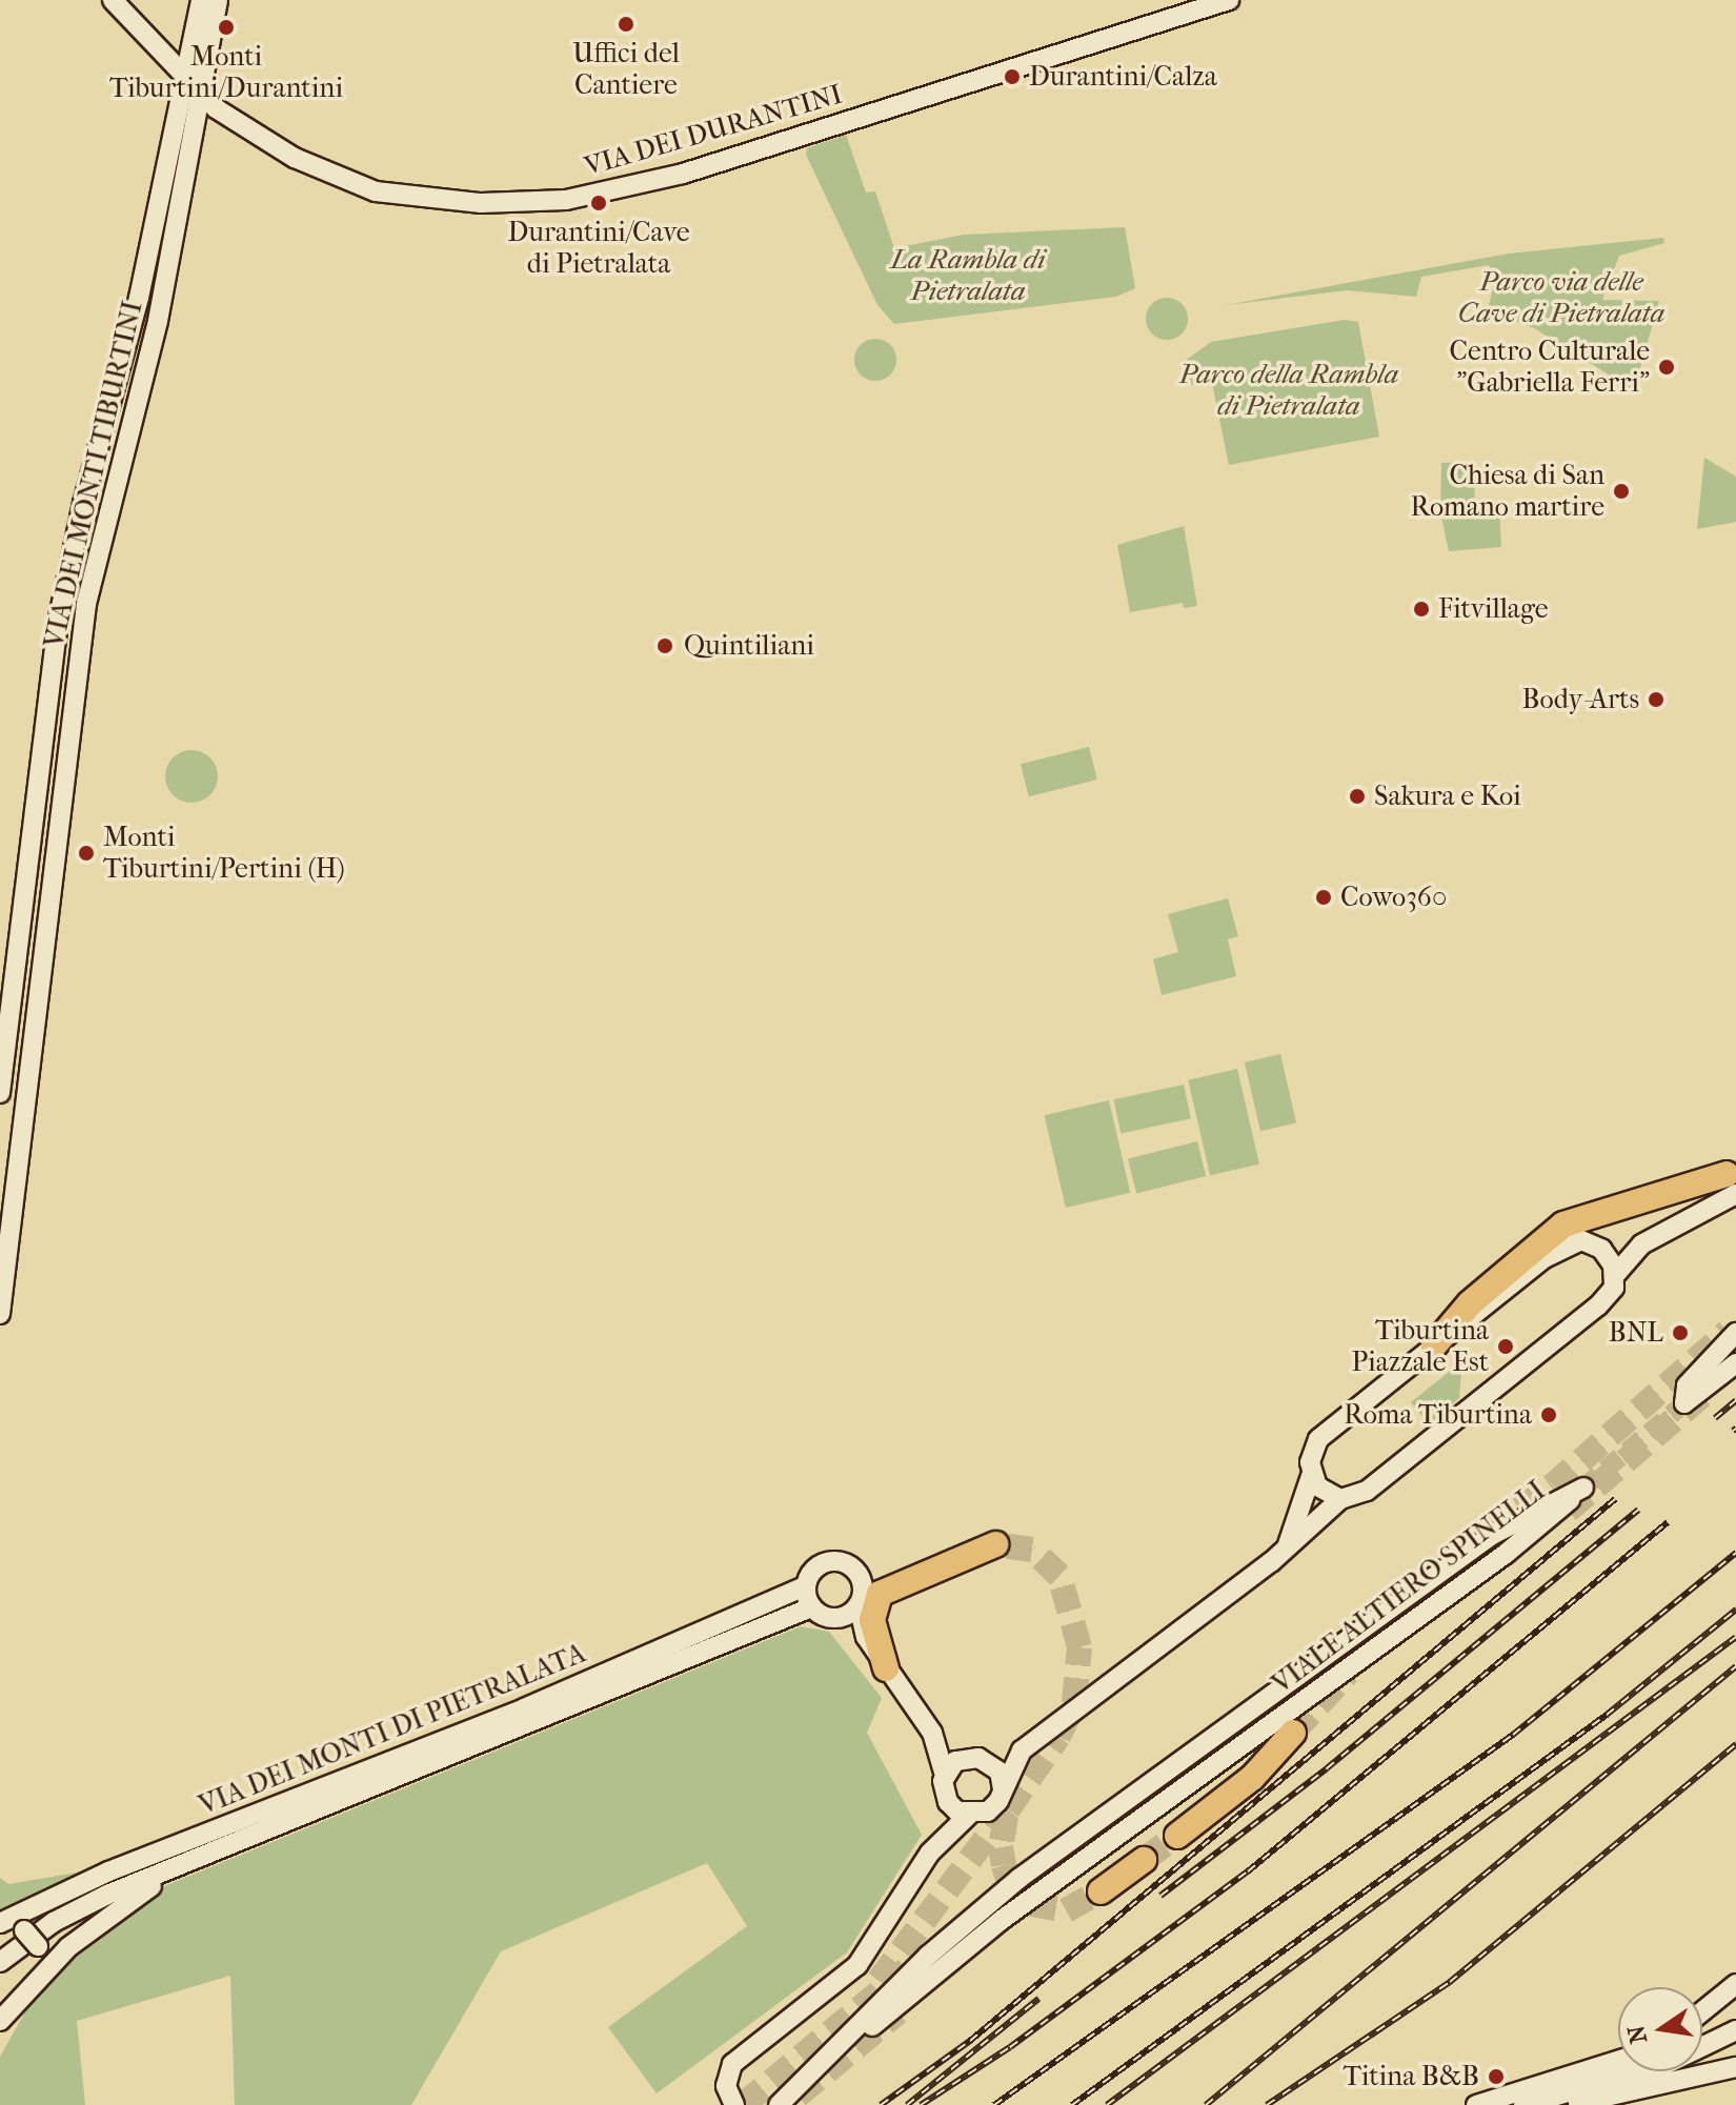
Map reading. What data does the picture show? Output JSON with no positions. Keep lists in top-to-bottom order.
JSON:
{
  "streets": {
    "street": [
      "VIA DEI DURANTINI",
      "VIA DEI MONTI TIBURTINI",
      "VIALE ALTIERO SPINELLI",
      "VIA DEI MONTI DI PIETRALATA"
    ]
  },
  "crossings": [
    ["VIA DEI DURANTINI", "VIA DEI MONTI TIBURTINI"]
  ],
  "parks": ["La Rambla di Pietralata", "Parco via delle Cave di Pietralata", "Parco della Rambla di Pietralata"],
  "places": [
    "Uffici del Cantiere",
    "Monti Tiburtini/Durantini",
    "Durantini/Calza",
    "Durantini/Cave di Pietralata",
    "Centro Culturale \"Gabriella Ferri\"",
    "Chiesa di San Romano martire",
    "Fitvillage",
    "Quintiliani",
    "Body-Arts",
    "Sakura e Koi",
    "Monti Tiburtini/Pertini (H)",
    "Cowo360",
    "BNL",
    "Tiburtina Piazzale Est",
    "Roma Tiburtina",
    "Titina B&B"
  ],
  "north": "left"
}
